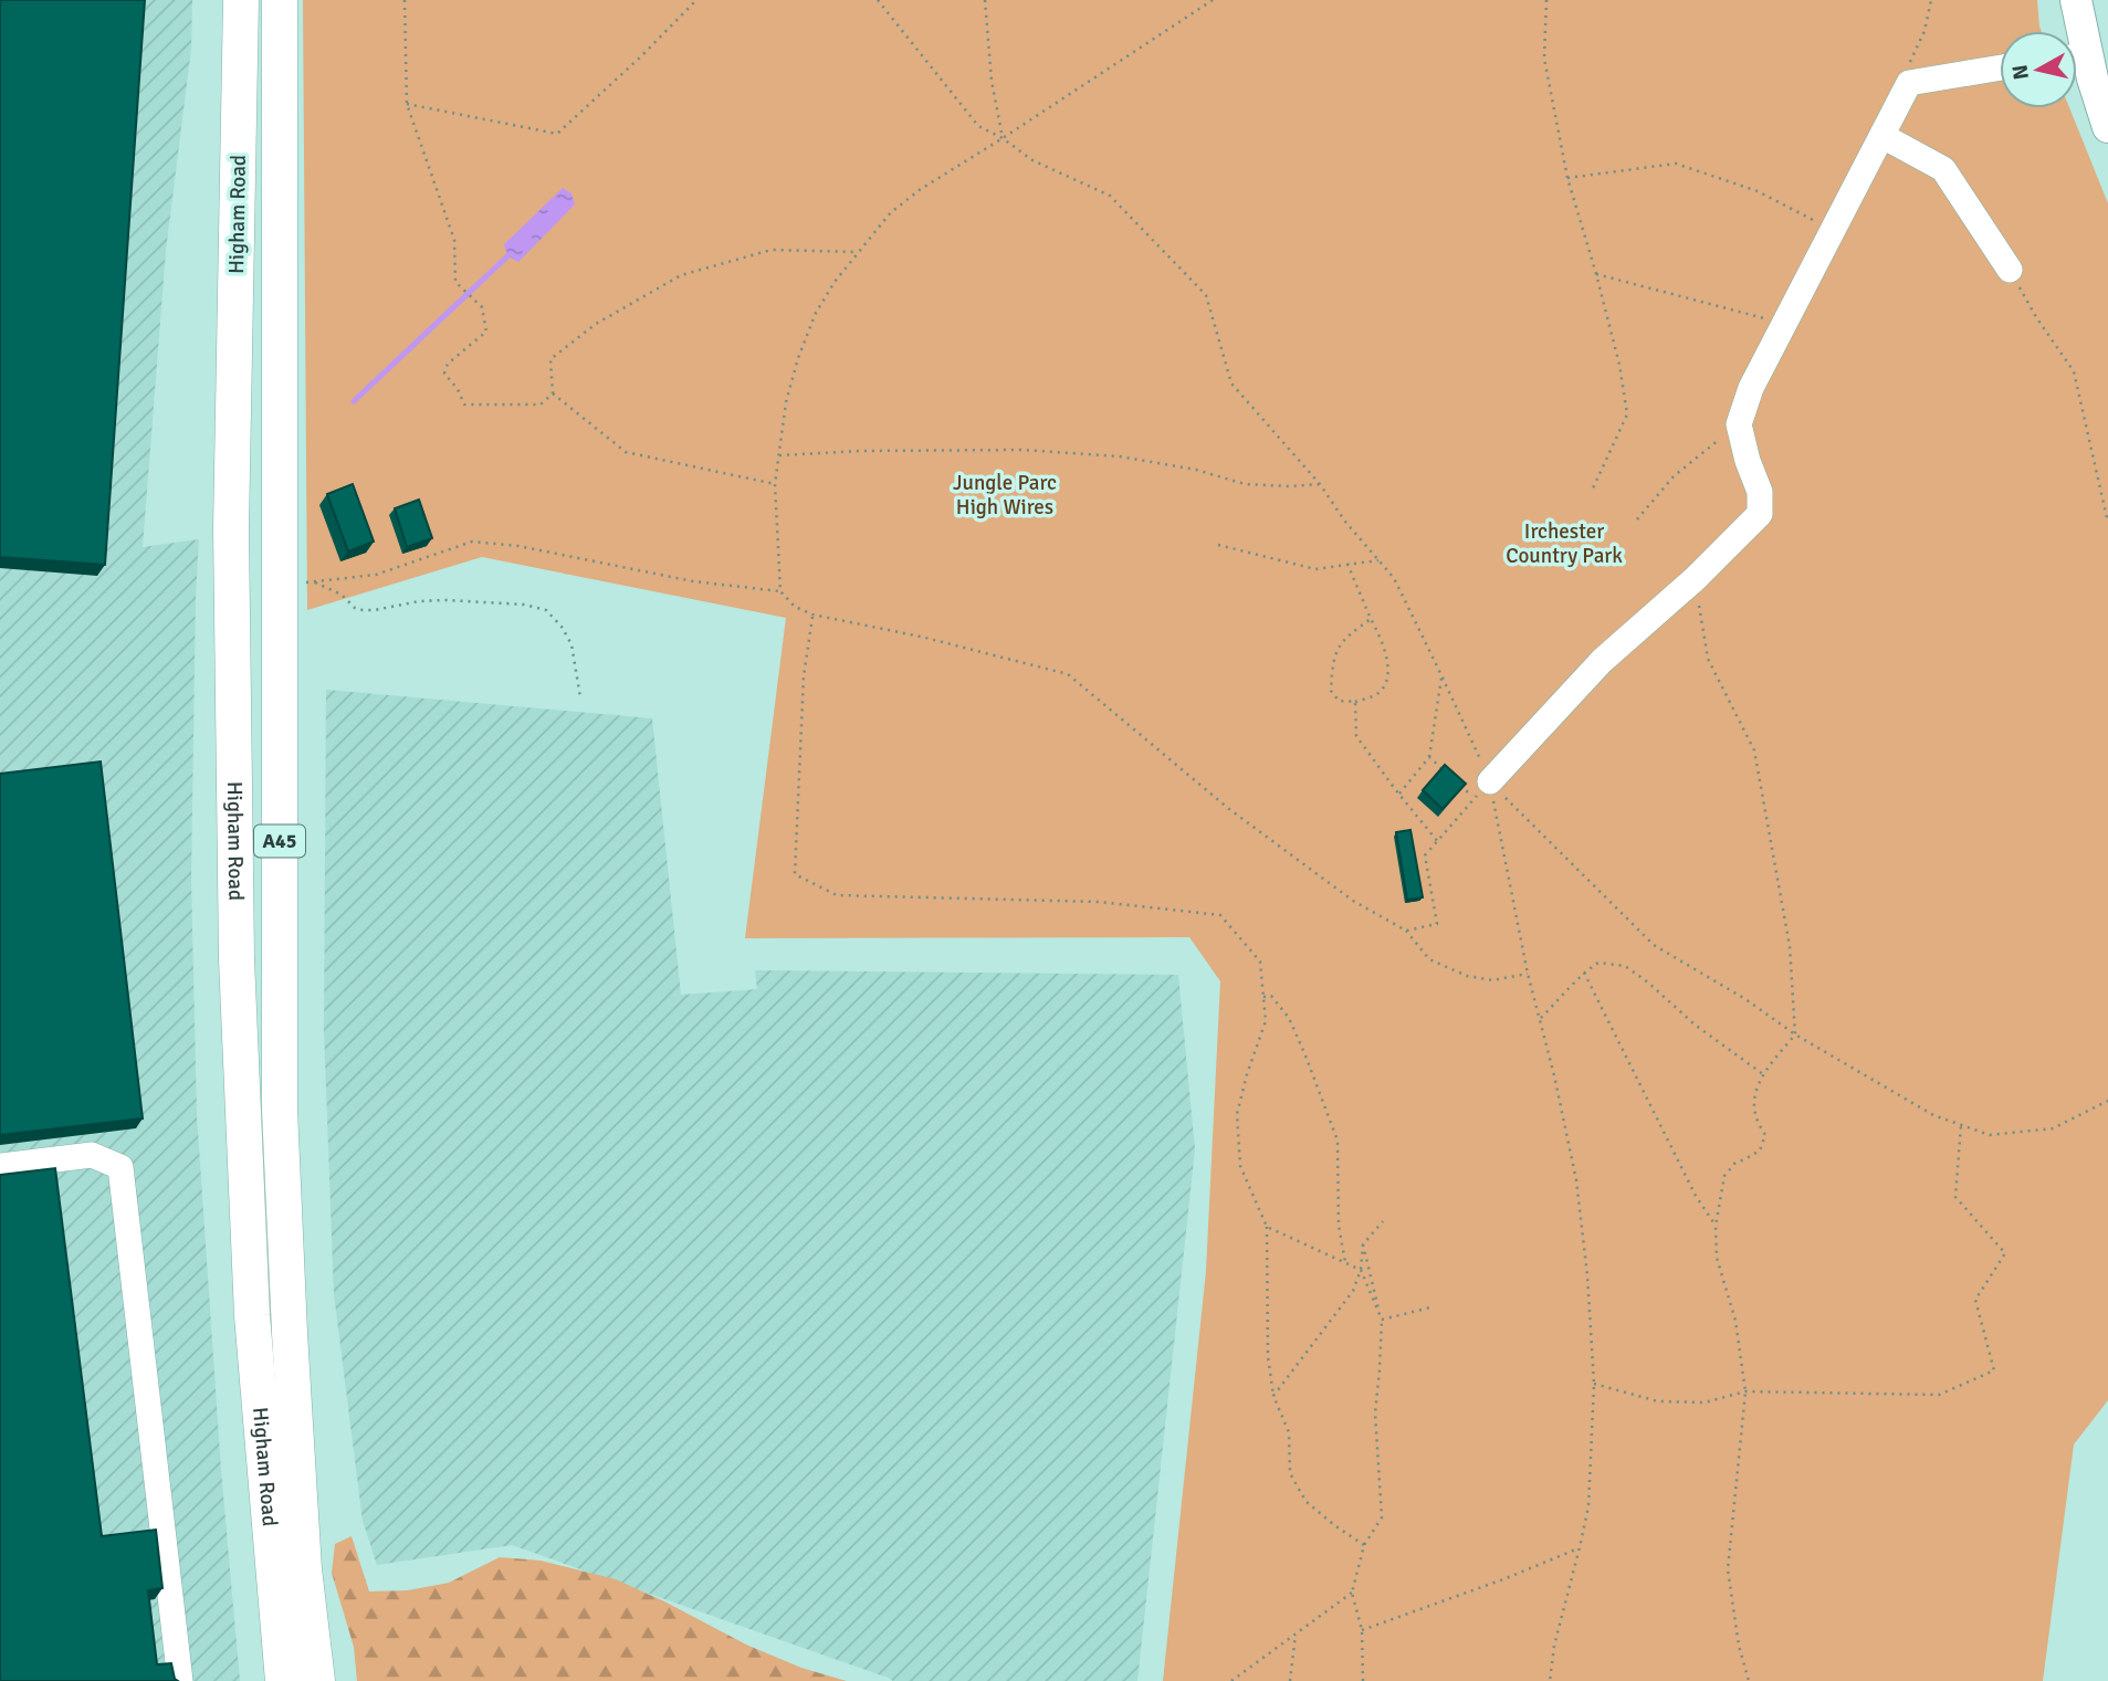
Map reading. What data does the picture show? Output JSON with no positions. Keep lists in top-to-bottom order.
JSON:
{
  "streets": {
    "highway": ["Higham Road", "A45"]
  },
  "parks": ["Jungle Parc High Wires", "Irchester Country Park"],
  "north": "left"
}
